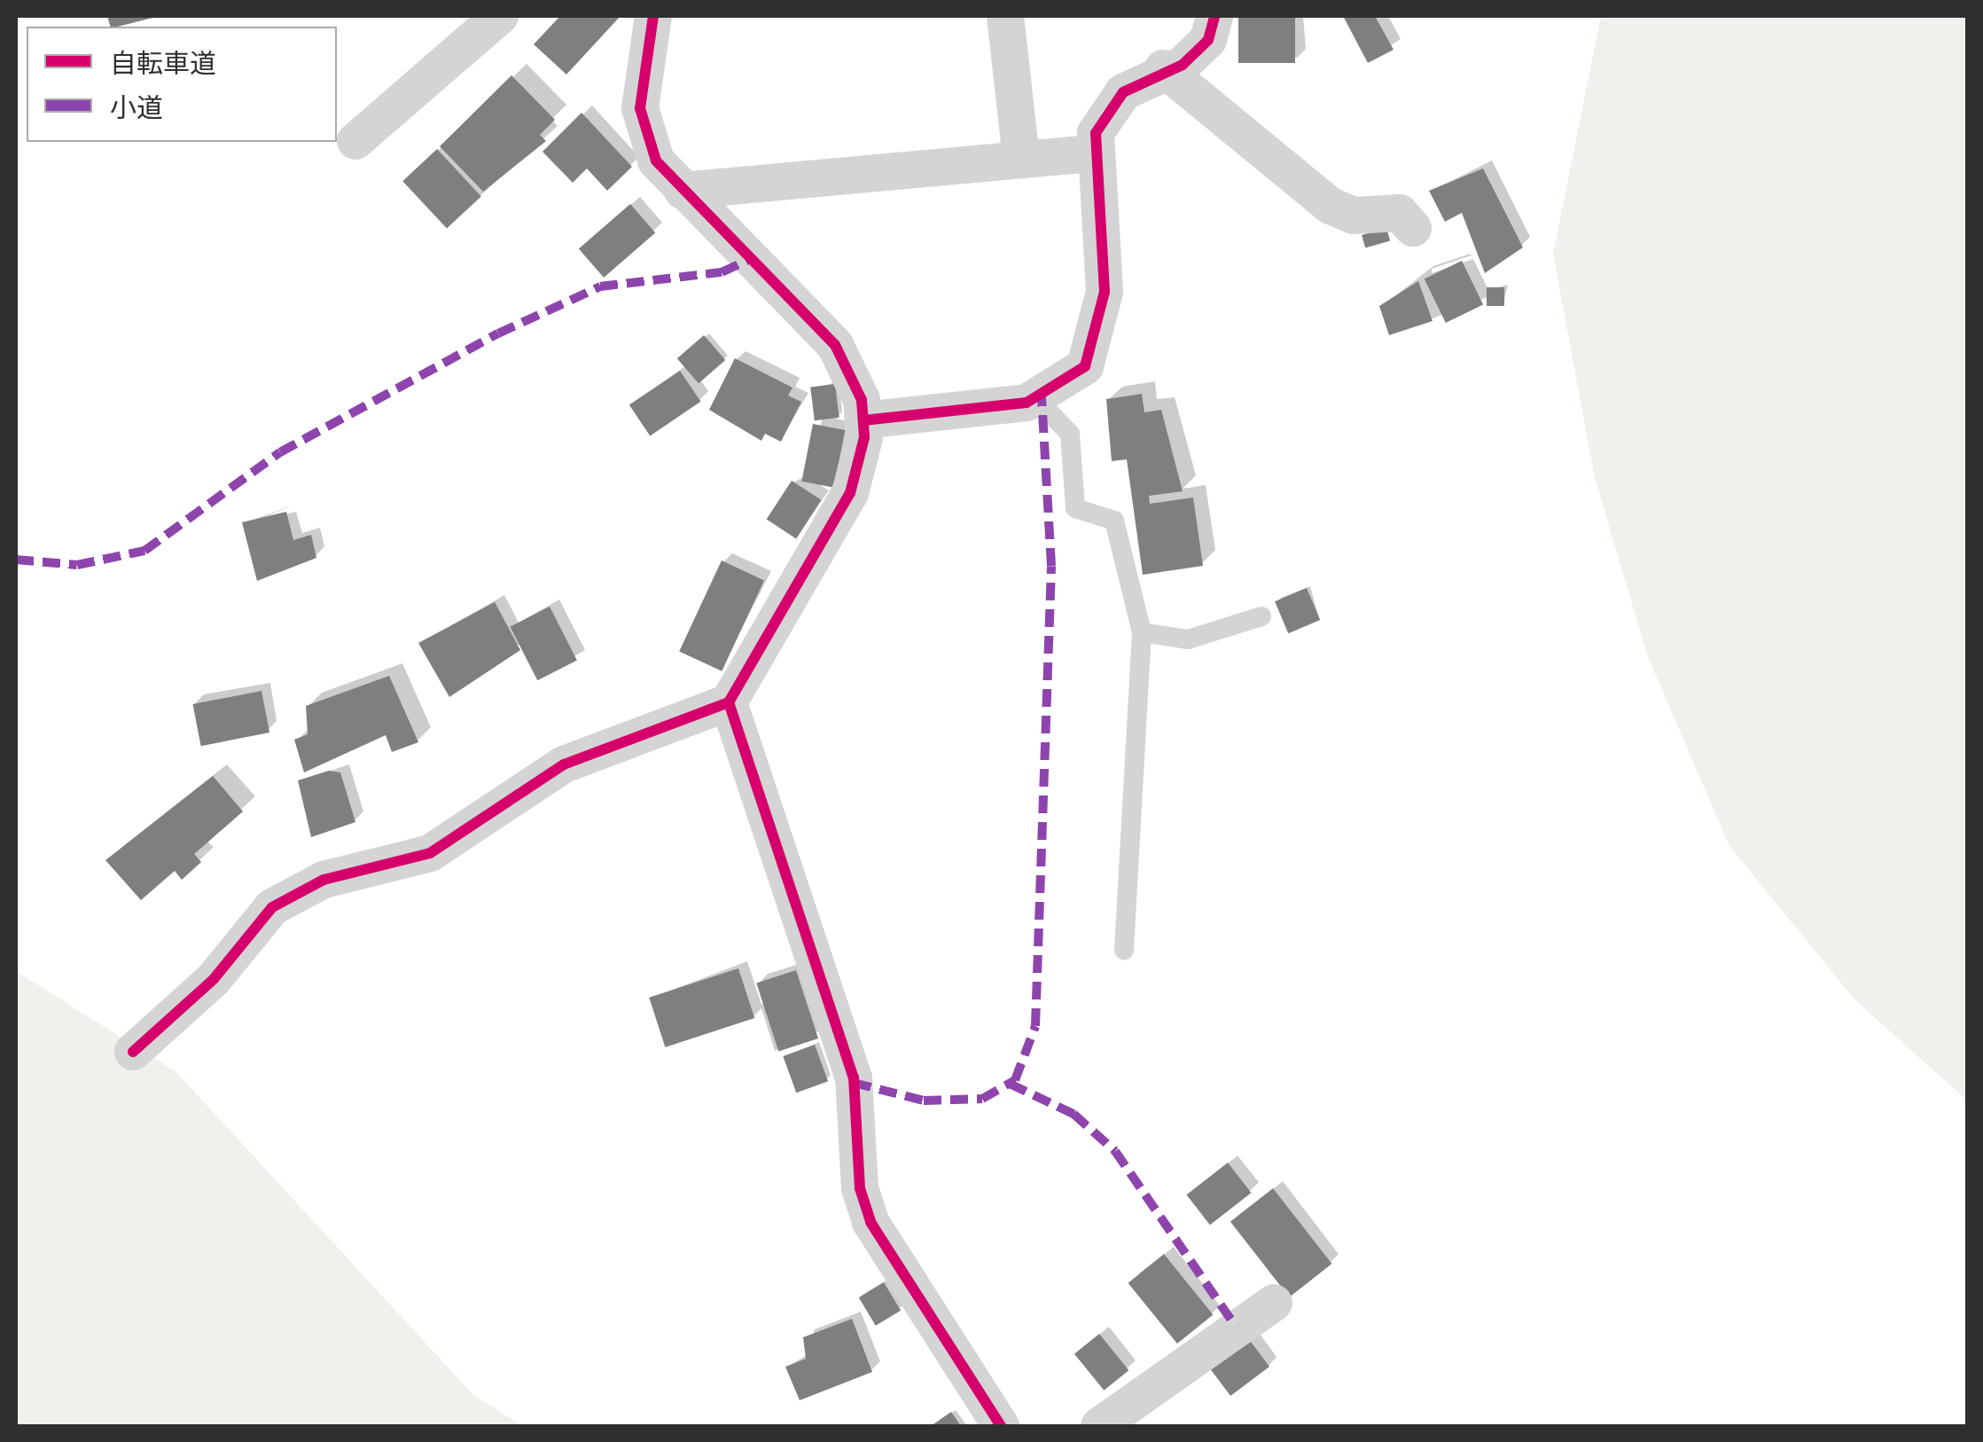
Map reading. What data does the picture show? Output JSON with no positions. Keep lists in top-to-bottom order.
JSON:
{
  "legend": ["自転車道", "小道"]
}
